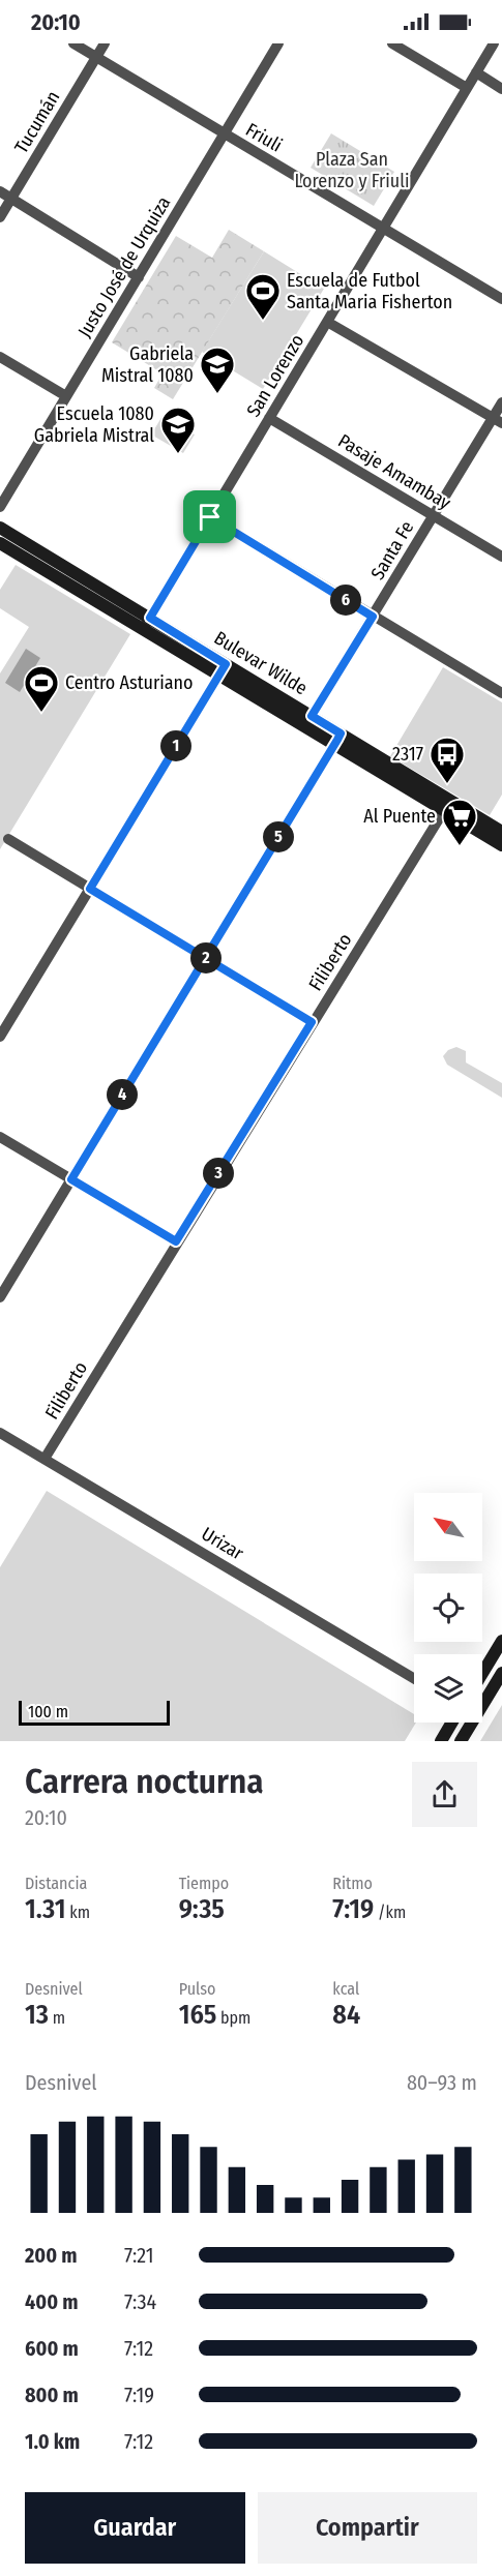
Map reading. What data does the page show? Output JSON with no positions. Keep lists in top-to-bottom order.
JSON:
{
  "streets": {
    "main road": ["Bulevar Wilde"],
    "street": [
      "Tucumán",
      "Friuli",
      "Justo José de Urquiza",
      "San Lorenzo",
      "Pasaje Amambay",
      "Santa Fe",
      "Filiberto",
      "Urizar"
    ]
  },
  "crossings": [
    ["Tucumán", "Friuli"],
    ["Friuli", "Justo José de Urquiza"],
    ["Friuli", "San Lorenzo"],
    ["San Lorenzo", "Pasaje Amambay"],
    ["San Lorenzo", "Bulevar Wilde"],
    ["Pasaje Amambay", "Santa Fe"],
    ["Santa Fe", "Bulevar Wilde"],
    ["Bulevar Wilde", "Filiberto"],
    ["Filiberto", "Urizar"]
  ],
  "parks": ["Plaza San Lorenzo y Friuli"],
  "places": {
    "sports": ["Escuela de Futbol Santa Maria Fisherton", "Centro Asturiano"],
    "school or university": ["Gabriela Mistral 1080", "Escuela 1080 Gabriela Mistral"],
    "bus stop": ["2317"],
    "supermarket": ["Al Puente"]
  },
  "scale_bar": "100 m",
  "north": "top left",
  "page": {
    "status": "20:10",
    "pins": [
      "6",
      "1",
      "5",
      "2",
      "4",
      "3"
    ],
    "scale": "100 m",
    "heading": ["Carrera nocturna", "20:10"],
    "stats": [
      ["Distancia", "1.31 km"],
      ["Tiempo", "9:35"],
      ["Ritmo", "7:19 /km"],
      ["Desnivel", "13 m"],
      ["Pulso", "165 bpm"],
      ["kcal", "84"]
    ],
    "chart": ["Desnivel", "80–93 m"],
    "list": [
      {
        "name": "200 m",
        "note": "7:21"
      },
      {
        "name": "400 m",
        "note": "7:34"
      },
      {
        "name": "600 m",
        "note": "7:12"
      },
      {
        "name": "800 m",
        "note": "7:19"
      },
      {
        "name": "1.0 km",
        "note": "7:12"
      }
    ],
    "buttons": ["Guardar", "Compartir"]
  }
}
